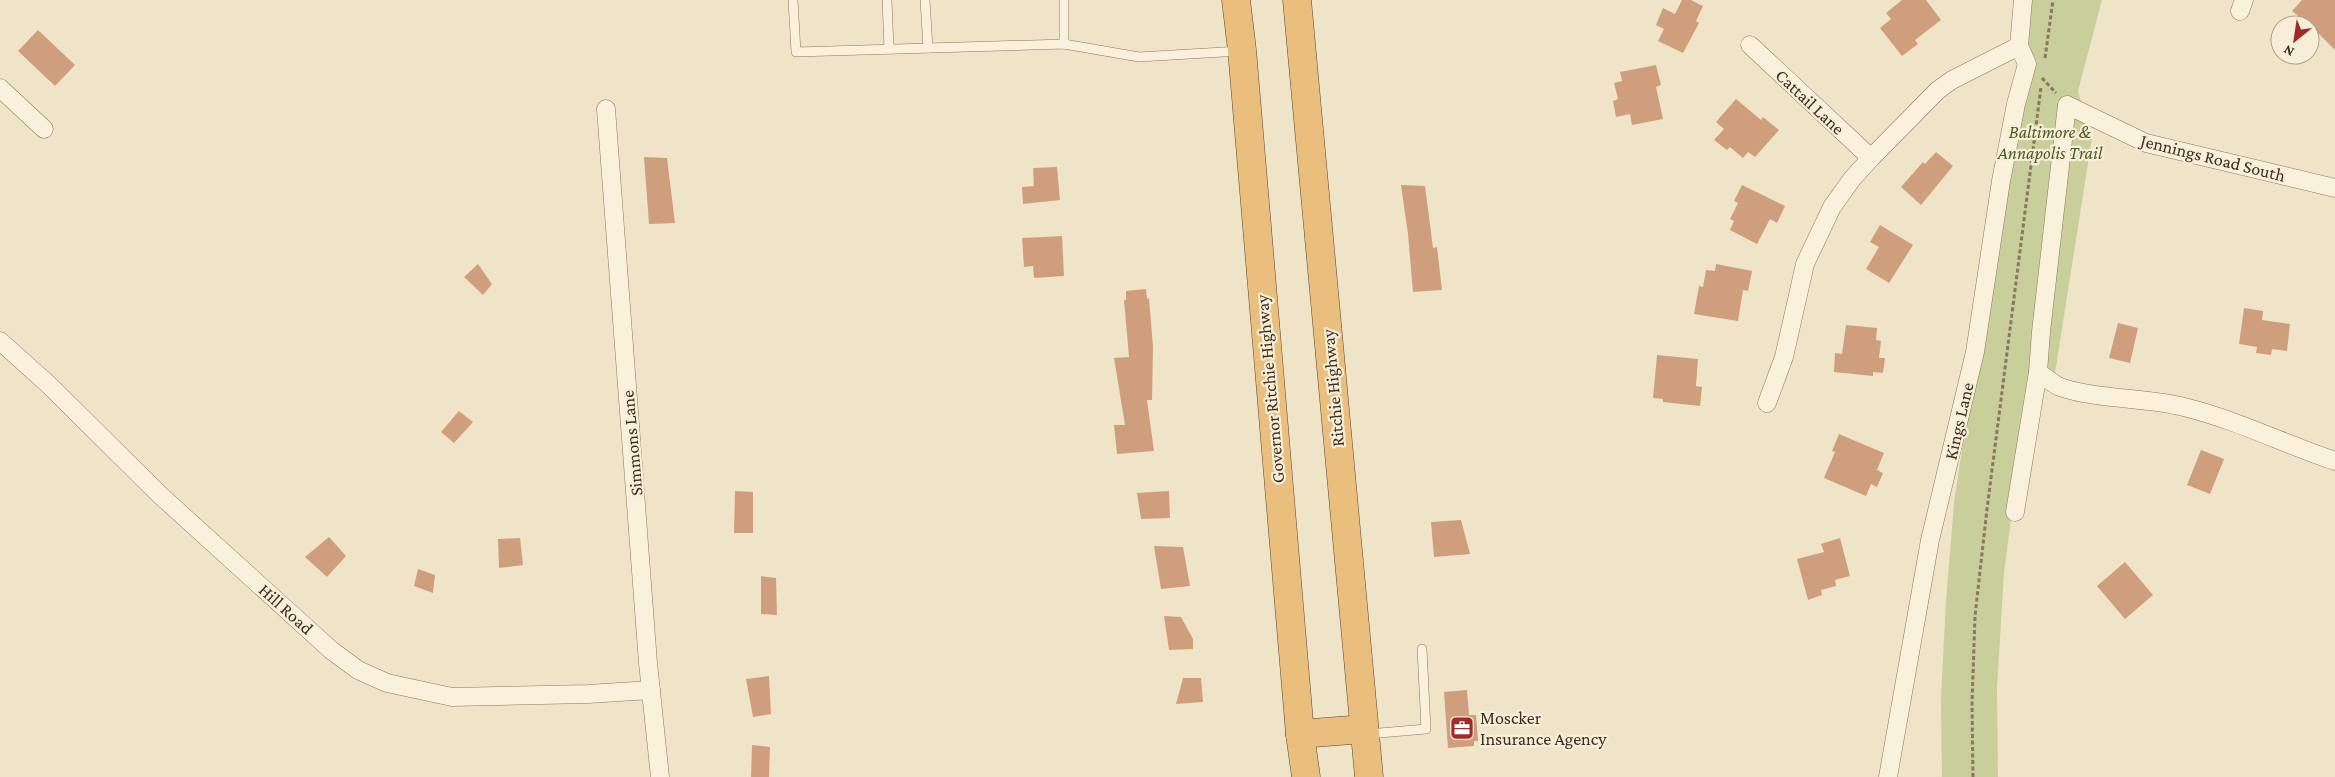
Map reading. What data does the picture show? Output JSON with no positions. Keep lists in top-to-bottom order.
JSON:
{
  "streets": {
    "highway": ["Ritchie Highway", "Governor Ritchie Highway"],
    "street": [
      "Cattail Lane",
      "Jennings Road South",
      "Kings Lane",
      "Simmons Lane",
      "Hill Road"
    ]
  },
  "crossings": [
    ["Simmons Lane", "Hill Road"]
  ],
  "parks": ["Baltimore & Annapolis Trail"],
  "places": {
    "office": ["Moscker Insurance Agency"]
  },
  "north": "bottom left"
}
